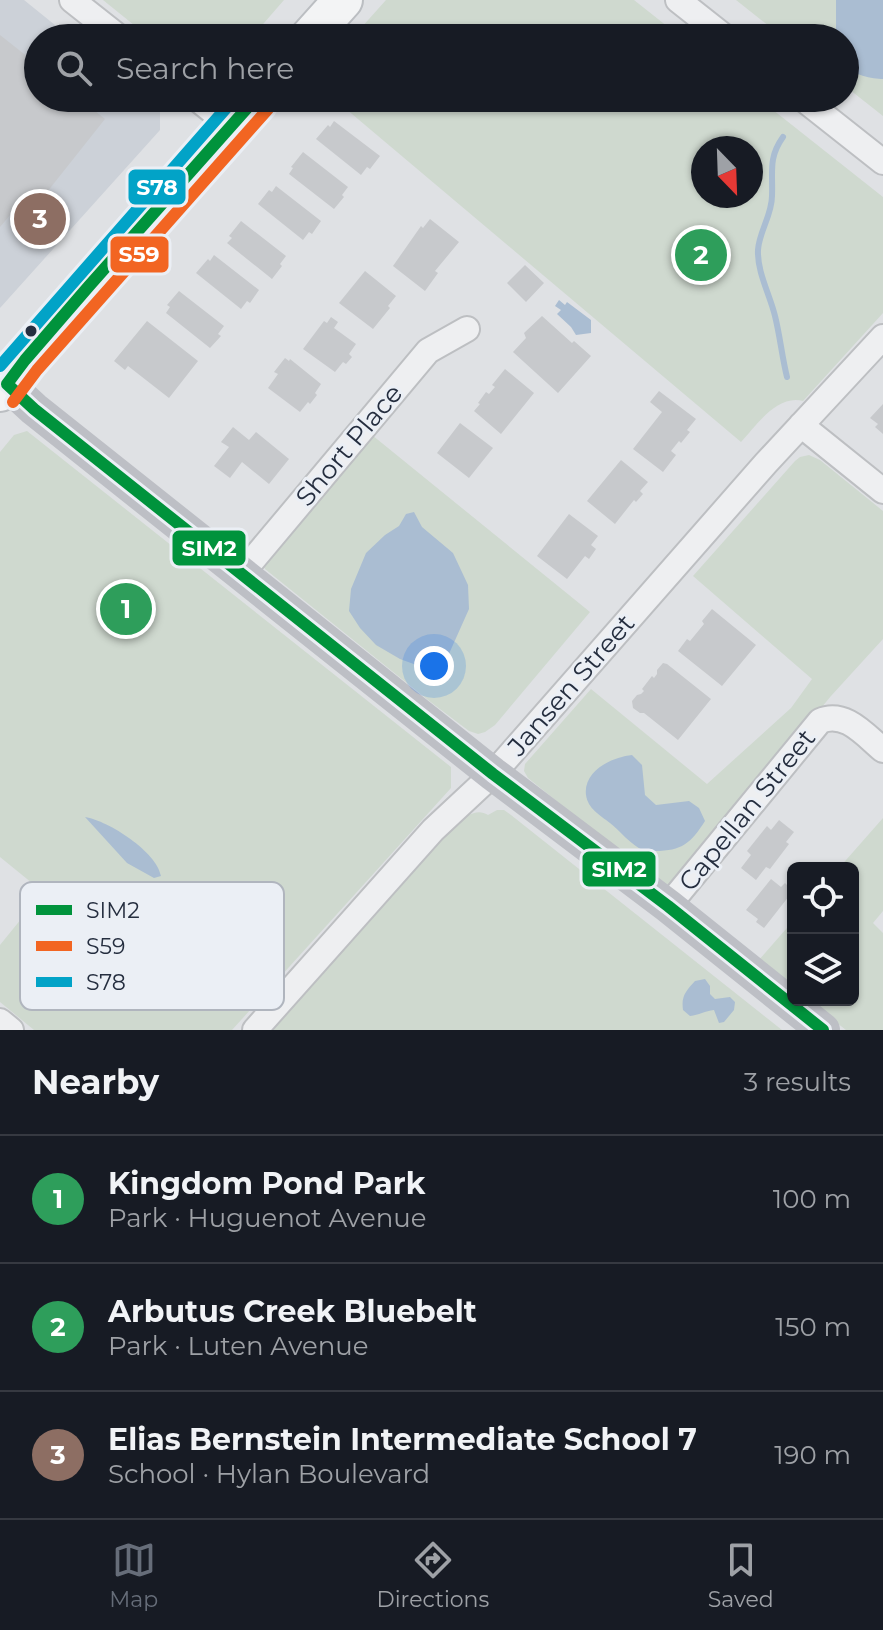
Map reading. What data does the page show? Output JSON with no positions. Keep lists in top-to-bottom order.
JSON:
{
  "streets": {
    "street": ["Short Place", "Jansen Street", "Capellan Street"]
  },
  "lines": ["transit line SIM2", "transit line S59", "transit line S78"],
  "legend": ["SIM2", "S59", "S78"],
  "north": "bottom right",
  "page": {
    "search": "Search here",
    "pins": ["3", "2", "1"],
    "heading": ["Nearby", "3 results"],
    "list": [
      {
        "mark": "1",
        "name": "Kingdom Pond Park",
        "note": "Park · Huguenot Avenue",
        "value": "100 m"
      },
      {
        "mark": "2",
        "name": "Arbutus Creek Bluebelt",
        "note": "Park · Luten Avenue",
        "value": "150 m"
      },
      {
        "mark": "3",
        "name": "Elias Bernstein Intermediate School 7",
        "note": "School · Hylan Boulevard",
        "value": "190 m"
      }
    ],
    "nav": ["Map", "Directions", "Saved"]
  }
}
